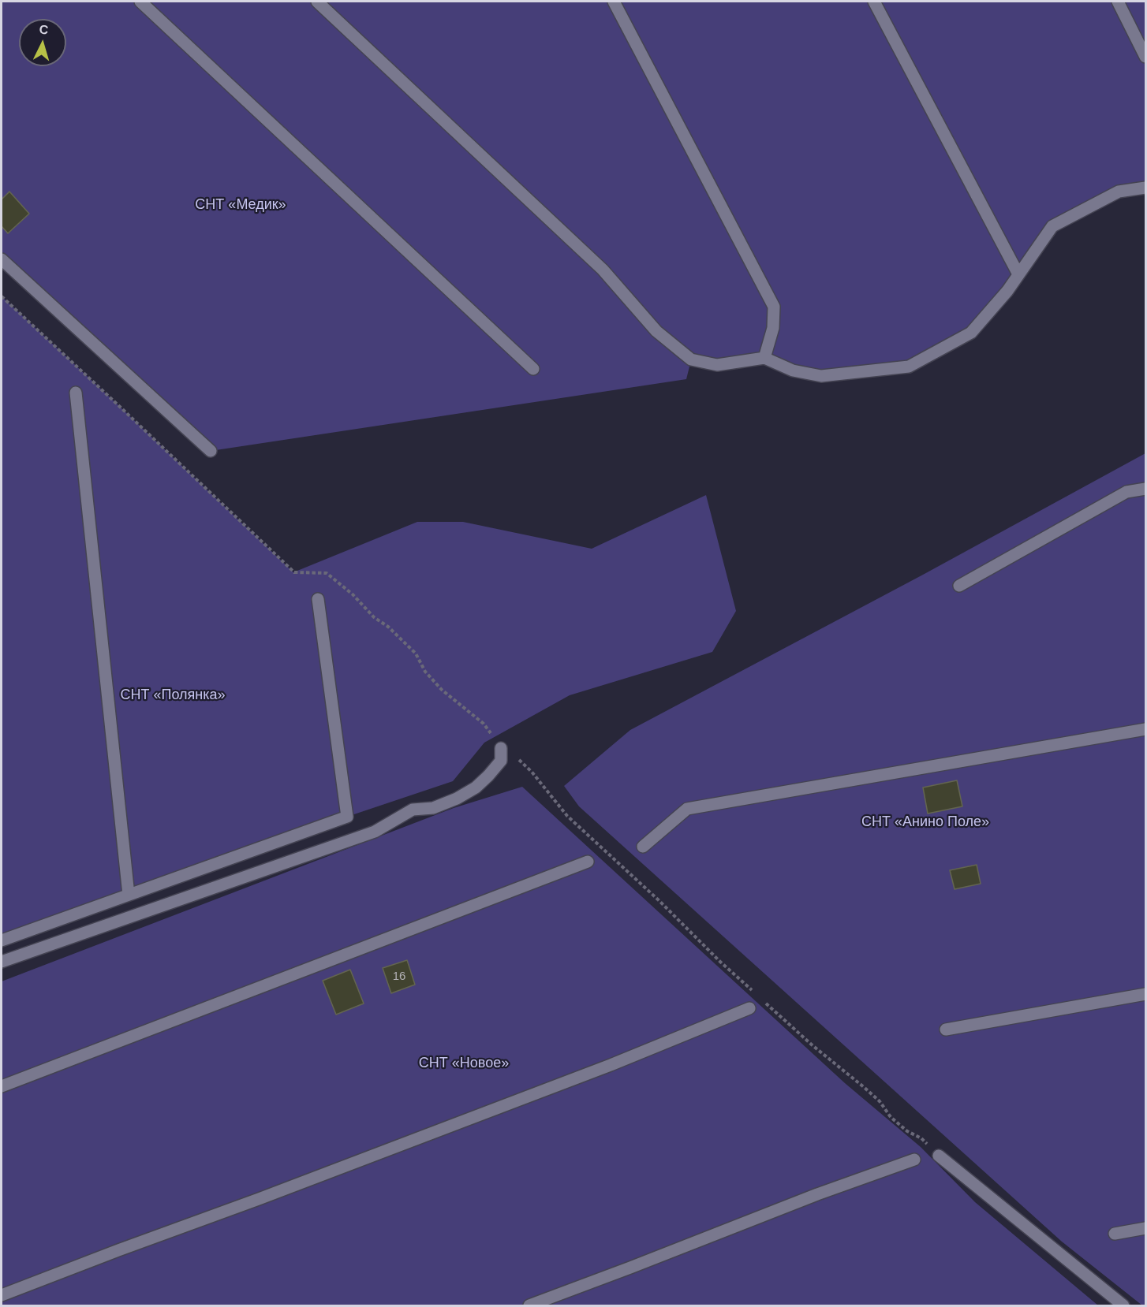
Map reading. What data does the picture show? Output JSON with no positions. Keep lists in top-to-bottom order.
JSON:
{
  "parks": [
    "СНТ «Медик»",
    "СНТ «Полянка»",
    "СНТ «Анино Поле»",
    "СНТ «Новое»"
  ],
  "house_numbers": ["16"],
  "north": "top"
}
